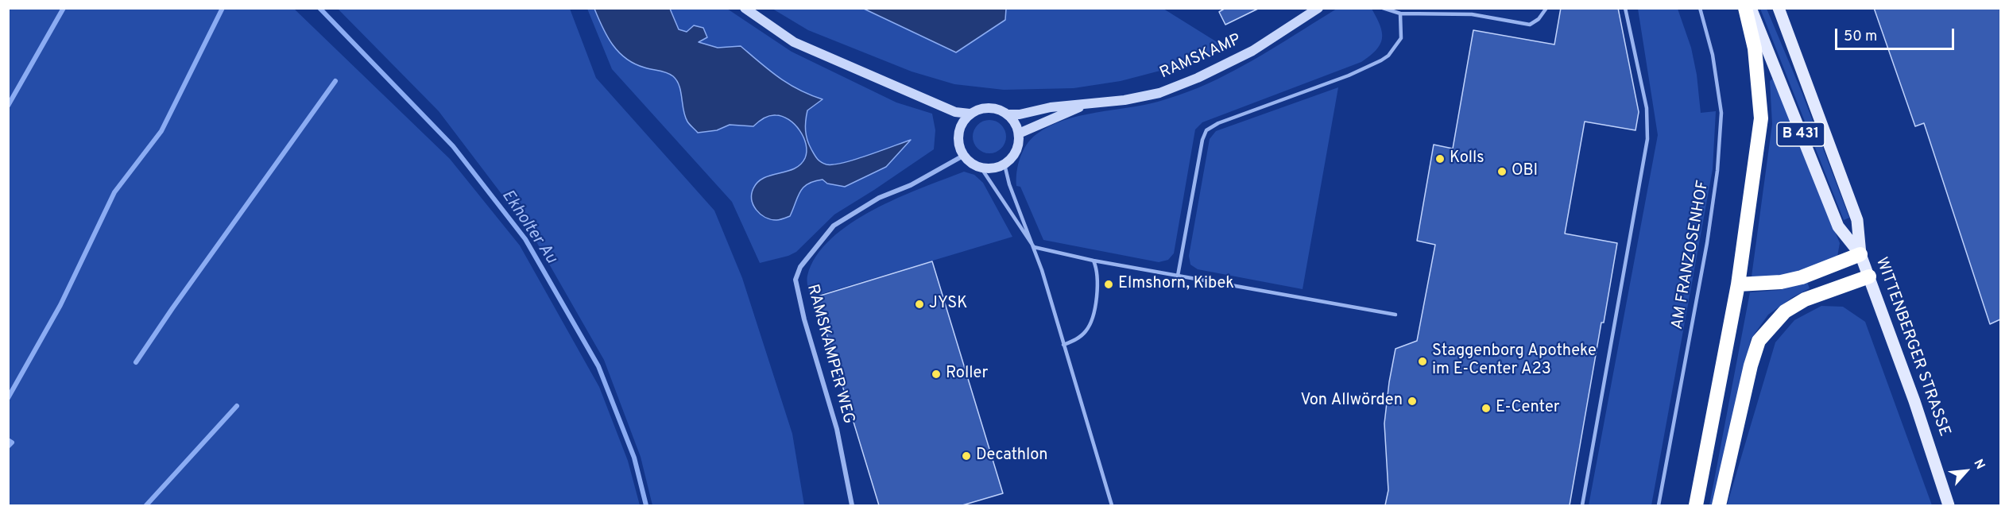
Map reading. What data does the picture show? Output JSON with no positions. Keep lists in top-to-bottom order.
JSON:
{
  "streets": {
    "main road": ["B 431", "WITTENBERGER STRASSE"],
    "street": ["RAMSKAMP", "RAMSKAMPER WEG"],
    "lane": ["AM FRANZOSENHOF"]
  },
  "crossings": [
    ["RAMSKAMP", "RAMSKAMPER WEG"]
  ],
  "water": ["Ekholter Au"],
  "places": [
    "Kolls",
    "OBI",
    "Elmshorn, Kibek",
    "JYSK",
    "Staggenborg Apotheke im E-Center A23",
    "Roller",
    "Von Allwörden",
    "E-Center",
    "Decathlon"
  ],
  "scale_bar": "50 m",
  "north": "top right"
}
